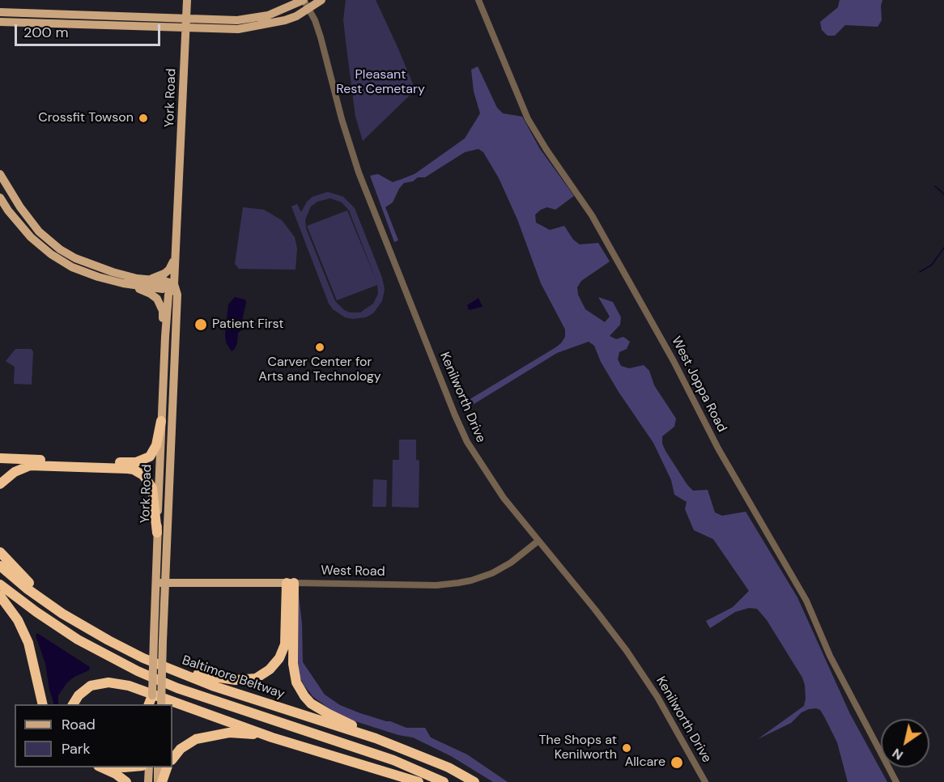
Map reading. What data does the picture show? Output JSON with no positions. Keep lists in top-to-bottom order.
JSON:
{
  "streets": {
    "highway": ["Baltimore Beltway"],
    "main road": ["York Road", "West Road"],
    "street": ["West Joppa Road", "Kenilworth Drive"]
  },
  "crossings": [
    ["York Road", "West Road"],
    ["Kenilworth Drive", "West Road"]
  ],
  "parks": ["Pleasant Rest Cemetary"],
  "places": [
    "Crossfit Towson",
    "Patient First",
    "Carver Center for Arts and Technology",
    "The Shops at Kenilworth",
    "Allcare"
  ],
  "legend": ["Road", "Park"],
  "scale_bar": "200 m",
  "north": "bottom left"
}
